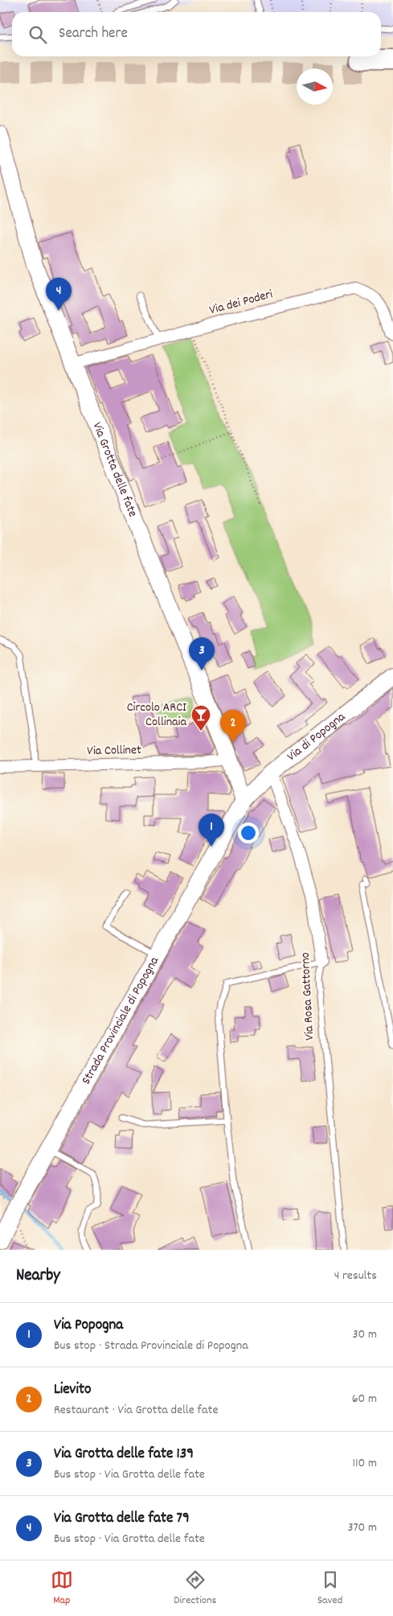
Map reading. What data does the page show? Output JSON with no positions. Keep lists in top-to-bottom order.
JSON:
{
  "streets": {
    "street": [
      "Via dei Poderi",
      "Via Grotta delle fate",
      "Via di Popogna",
      "Via Collinet",
      "Via Rosa Gattorno",
      "Strada Provinciale di Popogna"
    ]
  },
  "crossings": [
    ["Via dei Poderi", "Via Grotta delle fate"],
    ["Via Grotta delle fate", "Via di Popogna"],
    ["Via Grotta delle fate", "Via Collinet"],
    ["Via Grotta delle fate", "Strada Provinciale di Popogna"],
    ["Via di Popogna", "Via Rosa Gattorno"],
    ["Via di Popogna", "Strada Provinciale di Popogna"]
  ],
  "places": {
    "bar": ["Circolo ARCI Collinaia"]
  },
  "north": "right",
  "page": {
    "search": "Search here",
    "pins": [
      "4",
      "3",
      "2",
      "1"
    ],
    "heading": ["Nearby", "4 results"],
    "list": [
      {
        "mark": "1",
        "name": "Via Popogna",
        "note": "Bus stop · Strada Provinciale di Popogna",
        "value": "30 m"
      },
      {
        "mark": "2",
        "name": "Lievito",
        "note": "Restaurant · Via Grotta delle fate",
        "value": "60 m"
      },
      {
        "mark": "3",
        "name": "Via Grotta delle fate 139",
        "note": "Bus stop · Via Grotta delle fate",
        "value": "110 m"
      },
      {
        "mark": "4",
        "name": "Via Grotta delle fate 79",
        "note": "Bus stop · Via Grotta delle fate",
        "value": "370 m"
      }
    ],
    "nav": ["Map", "Directions", "Saved"]
  }
}
